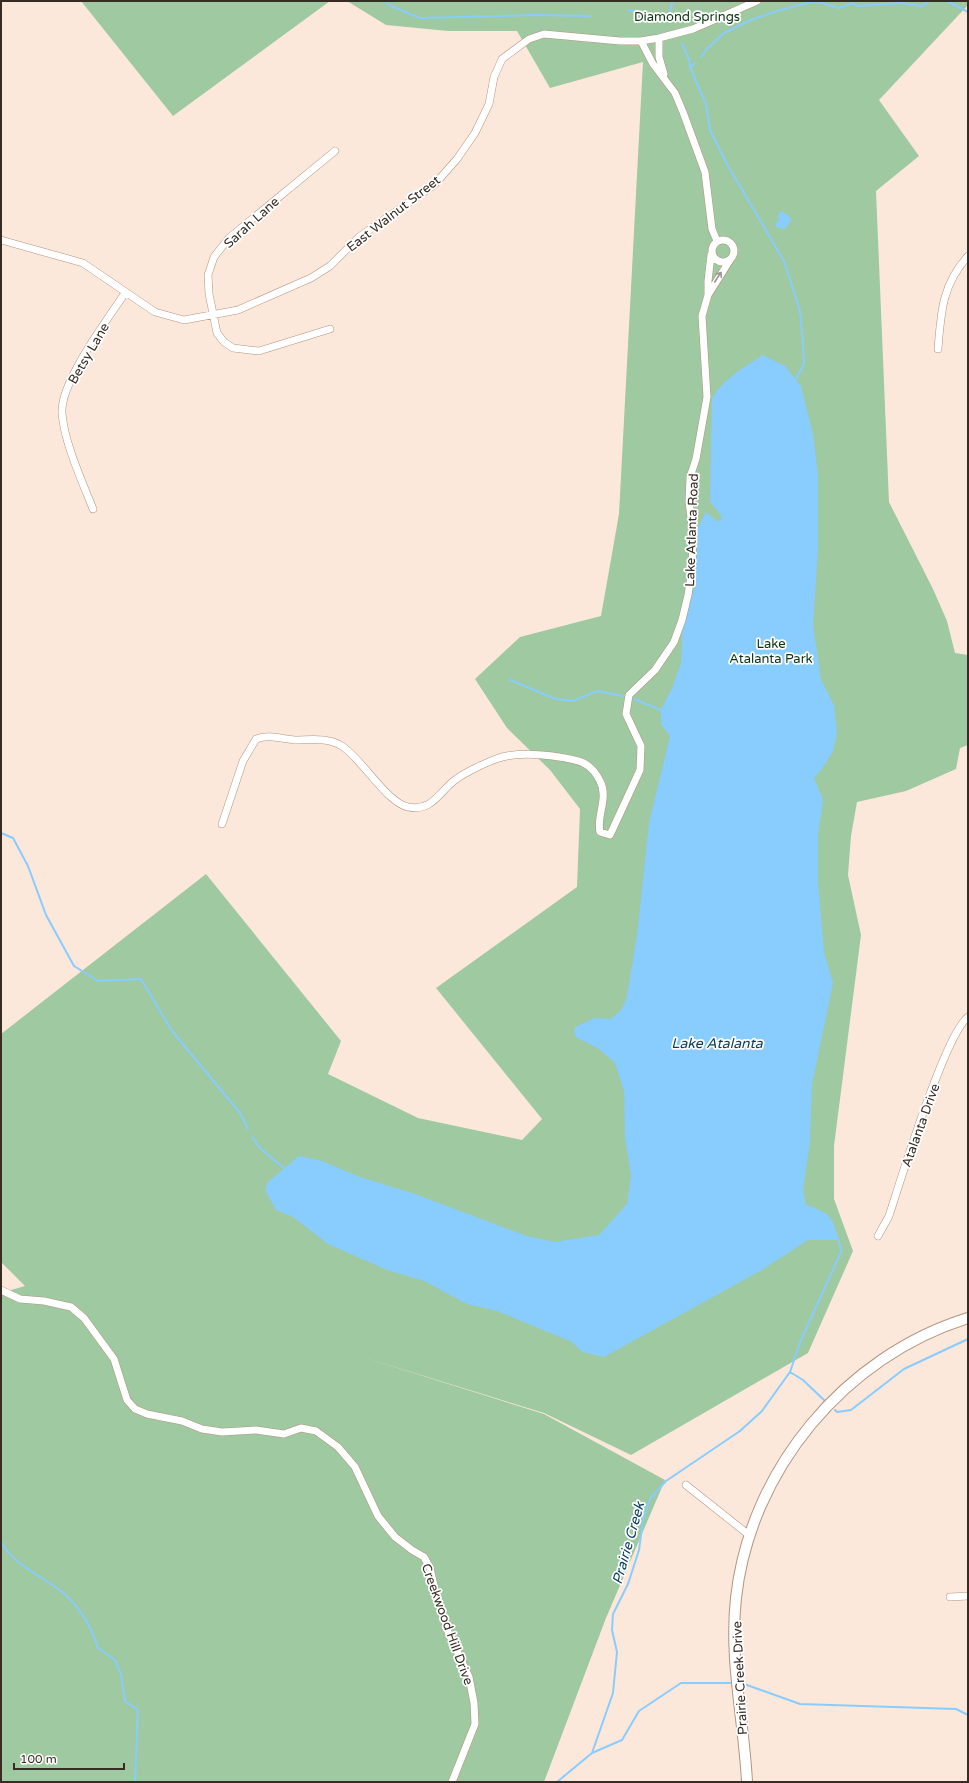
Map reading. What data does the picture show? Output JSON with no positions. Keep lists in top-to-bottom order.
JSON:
{
  "streets": {
    "main road": ["Prairie Creek Drive"],
    "street": [
      "East Walnut Street",
      "Sarah Lane",
      "Betsy Lane",
      "Lake Atlanta Road",
      "Atalanta Drive",
      "Creekwood Hill Drive"
    ]
  },
  "crossings": [
    ["East Walnut Street", "Sarah Lane"],
    ["East Walnut Street", "Betsy Lane"]
  ],
  "water": ["Lake Atalanta", "Prairie Creek"],
  "parks": ["Diamond Springs", "Lake Atalanta Park"],
  "scale_bar": "100 m"
}
